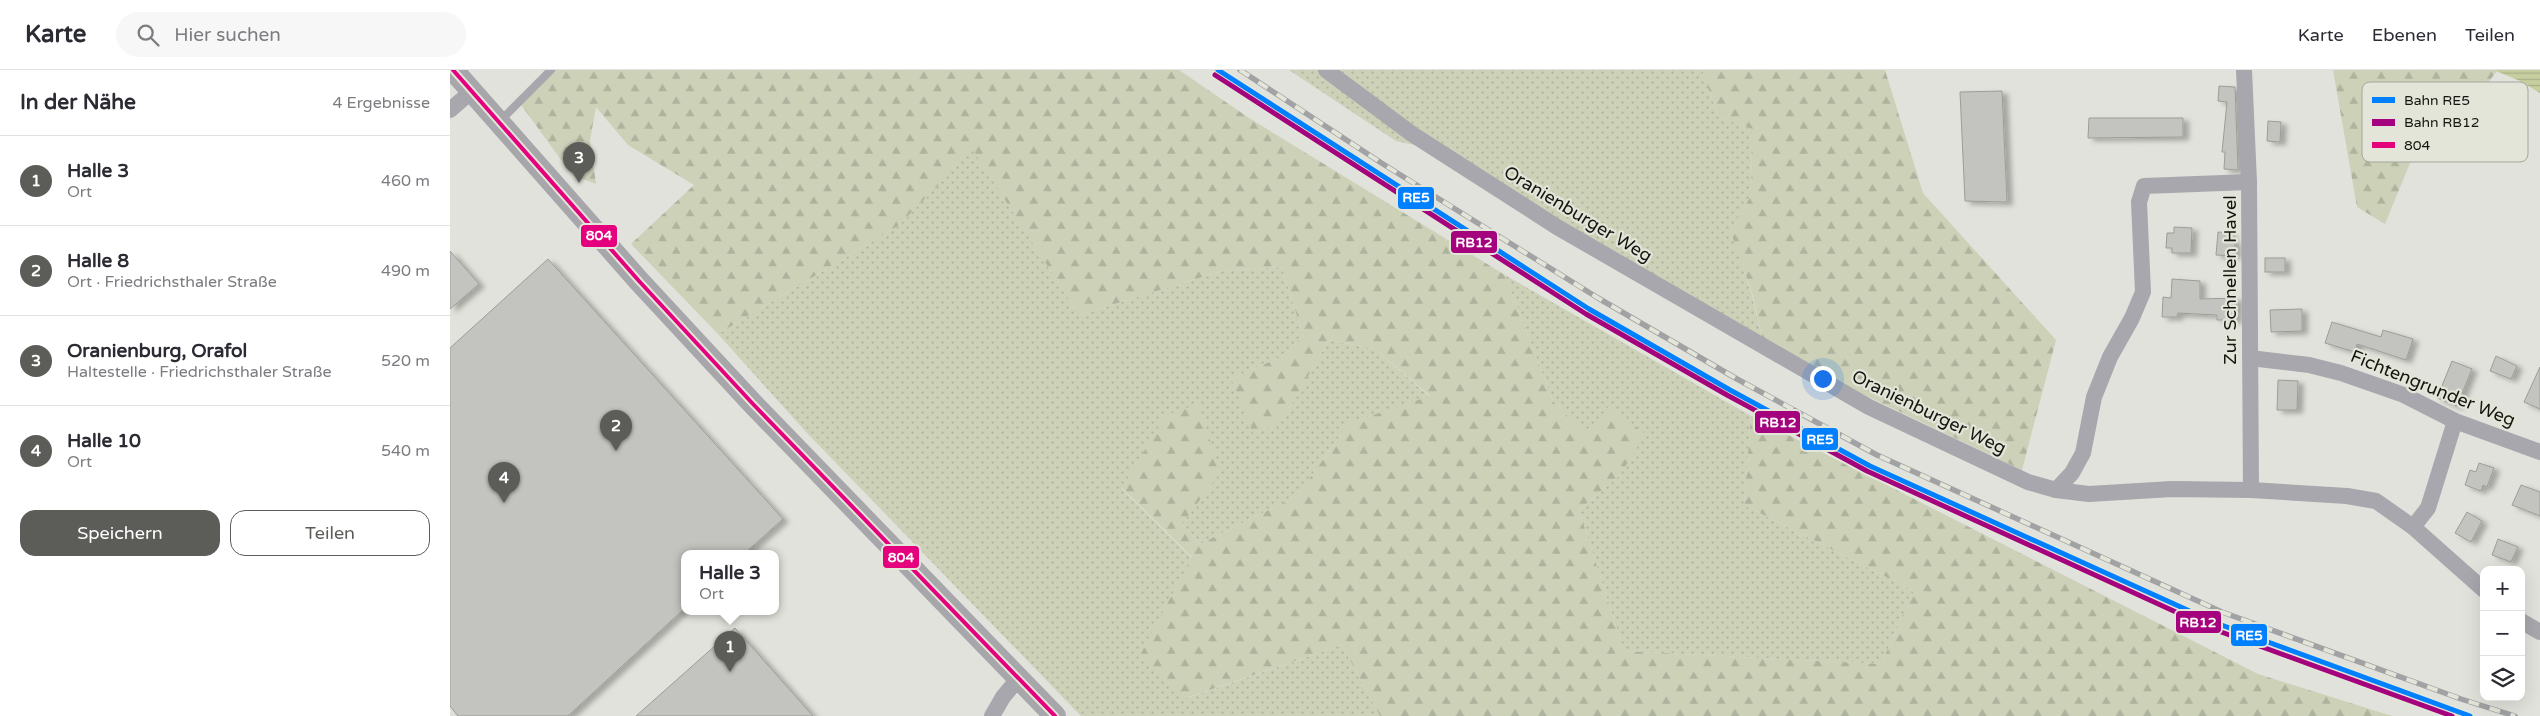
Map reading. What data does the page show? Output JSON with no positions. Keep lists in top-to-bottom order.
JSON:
{
  "streets": {
    "street": ["Oranienburger Weg", "Zur Schnellen Havel", "Fichtengrunder Weg"]
  },
  "crossings": [
    ["Oranienburger Weg", "Zur Schnellen Havel"],
    ["Zur Schnellen Havel", "Fichtengrunder Weg"]
  ],
  "lines": ["rail line RE5", "transit line 804", "rail line RB12"],
  "legend": ["Bahn RE5", "Bahn RB12", "804"],
  "page": {
    "header": "Karte",
    "search": "Hier suchen",
    "nav": ["Karte", "Ebenen", "Teilen"],
    "heading": ["In der Nähe", "4 Ergebnisse"],
    "list": [
      {
        "mark": "1",
        "name": "Halle 3",
        "note": "Ort",
        "value": "460 m"
      },
      {
        "mark": "2",
        "name": "Halle 8",
        "note": "Ort · Friedrichsthaler Straße",
        "value": "490 m"
      },
      {
        "mark": "3",
        "name": "Oranienburg, Orafol",
        "note": "Haltestelle · Friedrichsthaler Straße",
        "value": "520 m"
      },
      {
        "mark": "4",
        "name": "Halle 10",
        "note": "Ort",
        "value": "540 m"
      }
    ],
    "pins": [
      "3",
      "2",
      "4",
      "1"
    ],
    "buttons": ["Speichern", "Teilen"],
    "popup": ["Halle 3", "Ort"],
    "map_buttons": ["+", "−"]
  }
}
